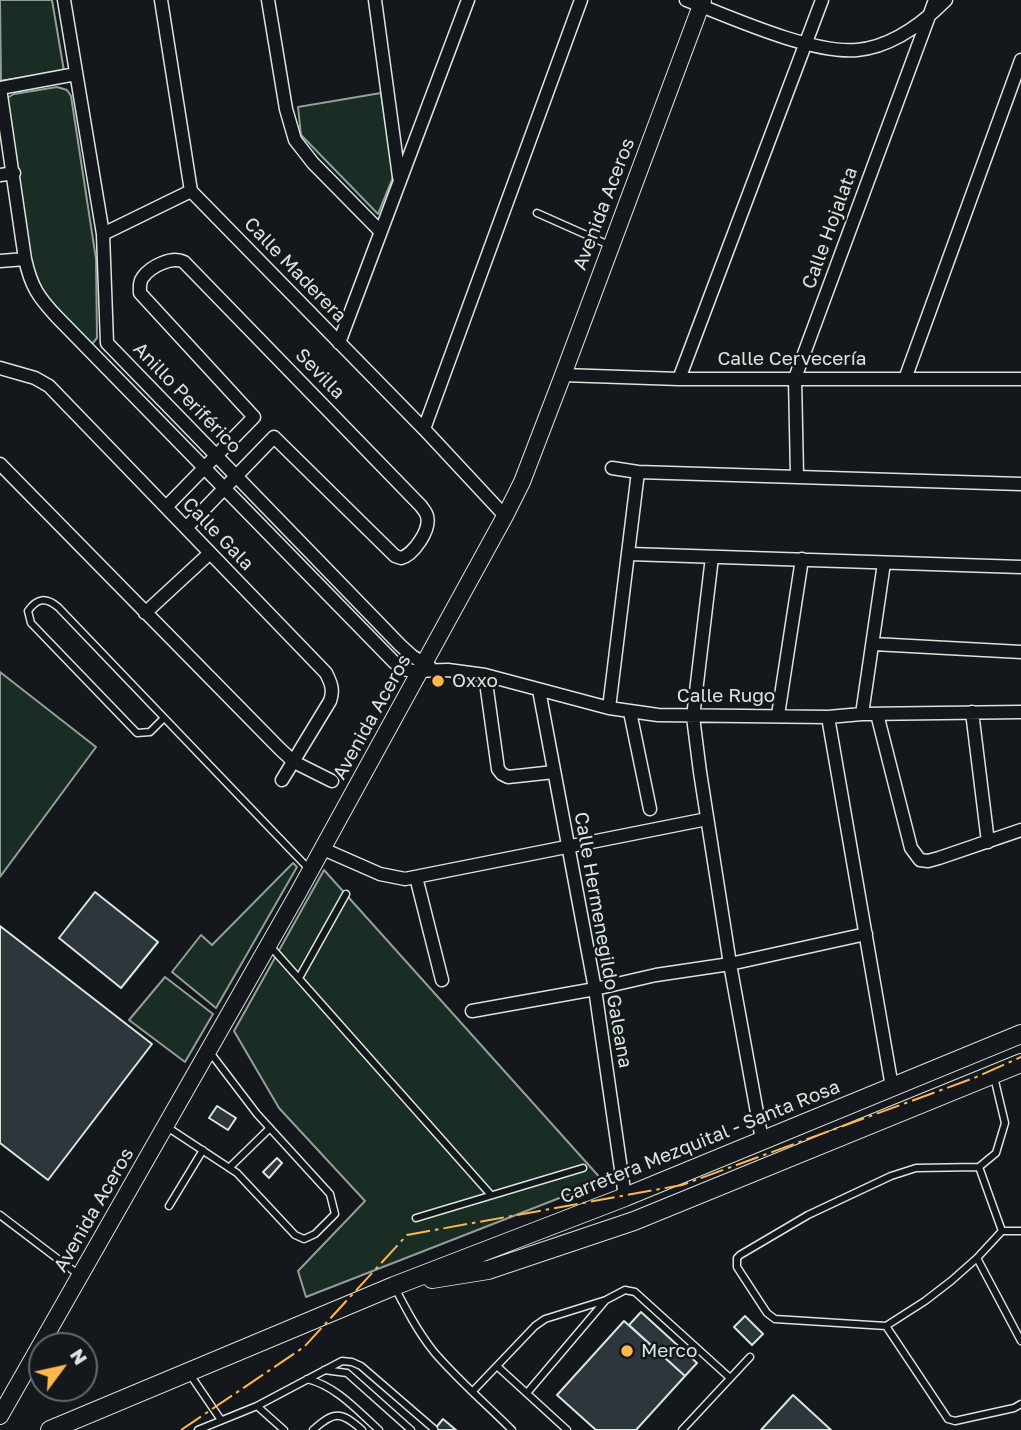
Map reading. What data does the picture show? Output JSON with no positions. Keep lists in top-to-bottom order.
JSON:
{
  "streets": {
    "main road": ["Carretera Mezquital - Santa Rosa"],
    "street": [
      "Avenida Aceros",
      "Calle Hojalata",
      "Calle Maderera",
      "Calle Cervecería",
      "Sevilla",
      "Anillo Periférico",
      "Calle Gala",
      "Calle Rugo",
      "Calle Hermenegildo Galeana"
    ]
  },
  "crossings": [
    ["Avenida Aceros", "Calle Maderera"],
    ["Avenida Aceros", "Calle Cervecería"],
    ["Avenida Aceros", "Anillo Periférico"],
    ["Avenida Aceros", "Calle Rugo"],
    ["Calle Hojalata", "Calle Cervecería"],
    ["Sevilla", "Anillo Periférico"],
    ["Anillo Periférico", "Calle Rugo"],
    ["Calle Rugo", "Calle Hermenegildo Galeana"],
    ["Calle Hermenegildo Galeana", "Carretera Mezquital - Santa Rosa"]
  ],
  "places": ["Oxxo", "Merco"],
  "north": "top right"
}
